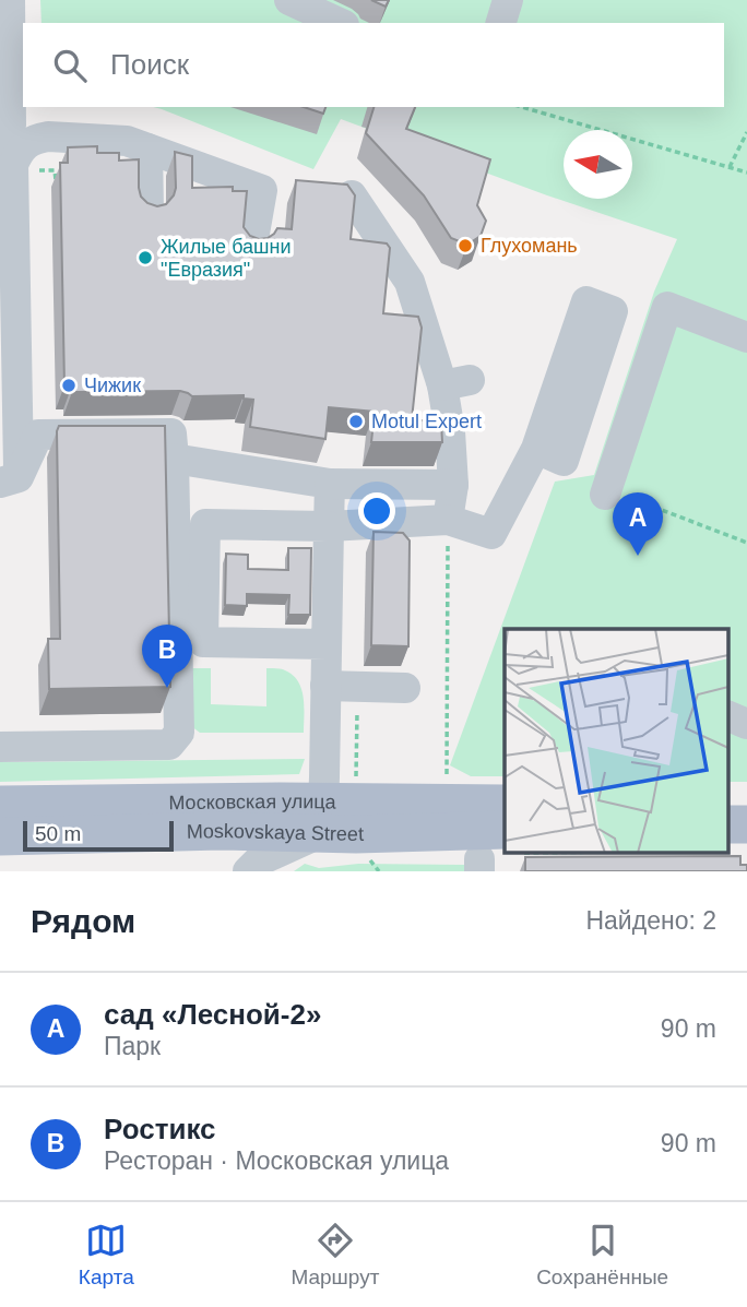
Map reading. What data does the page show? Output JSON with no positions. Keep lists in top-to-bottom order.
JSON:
{
  "streets": {
    "main road": ["Московская улица", "Moskovskaya Street"]
  },
  "crossings": [
    ["Московская улица", "Moskovskaya Street"]
  ],
  "places": [
    "Глухомань",
    "Жилые башни \"Евразия\"",
    "Чижик",
    "Motul Expert"
  ],
  "scale_bar": "50 m",
  "north": "left",
  "page": {
    "search": "Поиск",
    "pins": ["A", "B"],
    "scale": "50 m",
    "heading": ["Рядом", "Найдено: 2"],
    "list": [
      {
        "mark": "A",
        "name": "сад «Лесной-2»",
        "note": "Парк",
        "value": "90 m"
      },
      {
        "mark": "B",
        "name": "Ростикс",
        "note": "Ресторан · Московская улица",
        "value": "90 m"
      }
    ],
    "nav": ["Карта", "Маршрут", "Сохранённые"]
  }
}
